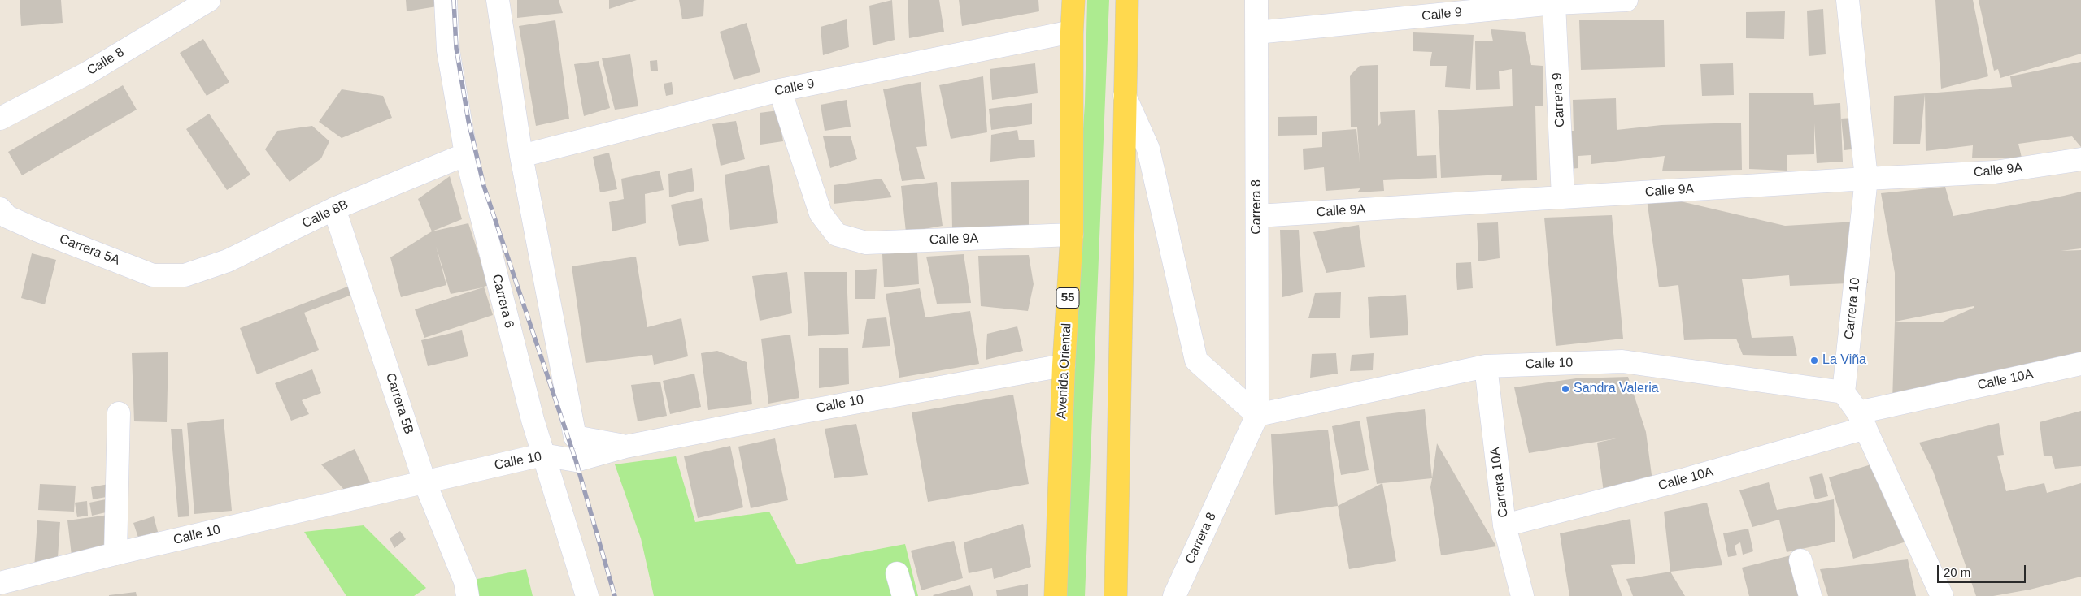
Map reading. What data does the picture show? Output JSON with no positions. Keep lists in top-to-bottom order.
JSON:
{
  "streets": {
    "main road": ["55", "Avenida Oriental"],
    "street": [
      "Calle 9",
      "Calle 8",
      "Carrera 9",
      "Calle 9A",
      "Carrera 8",
      "Calle 8B",
      "Carrera 5A",
      "Carrera 6",
      "Carrera 10",
      "Calle 10",
      "Calle 10A",
      "Carrera 5B",
      "Carrera 10A"
    ]
  },
  "crossings": [
    ["Calle 9", "Carrera 9"],
    ["Calle 9", "Calle 9A"],
    ["Calle 9", "Carrera 8"],
    ["Calle 9", "Avenida Oriental"],
    ["Carrera 9", "Calle 9A"],
    ["Calle 9A", "Carrera 8"],
    ["Calle 9A", "Carrera 10"],
    ["Calle 9A", "Avenida Oriental"],
    ["Carrera 8", "Calle 10"],
    ["Calle 8B", "Carrera 5A"],
    ["Calle 8B", "Carrera 6"],
    ["Calle 8B", "Carrera 5B"],
    ["Carrera 6", "Calle 10"],
    ["Carrera 10", "Calle 10"],
    ["Calle 10", "Avenida Oriental"],
    ["Calle 10", "Carrera 5B"],
    ["Calle 10", "Carrera 10A"],
    ["Calle 10A", "Carrera 10A"]
  ],
  "places": ["La Viña", "Sandra Valeria"],
  "scale_bar": "20 m"
}
